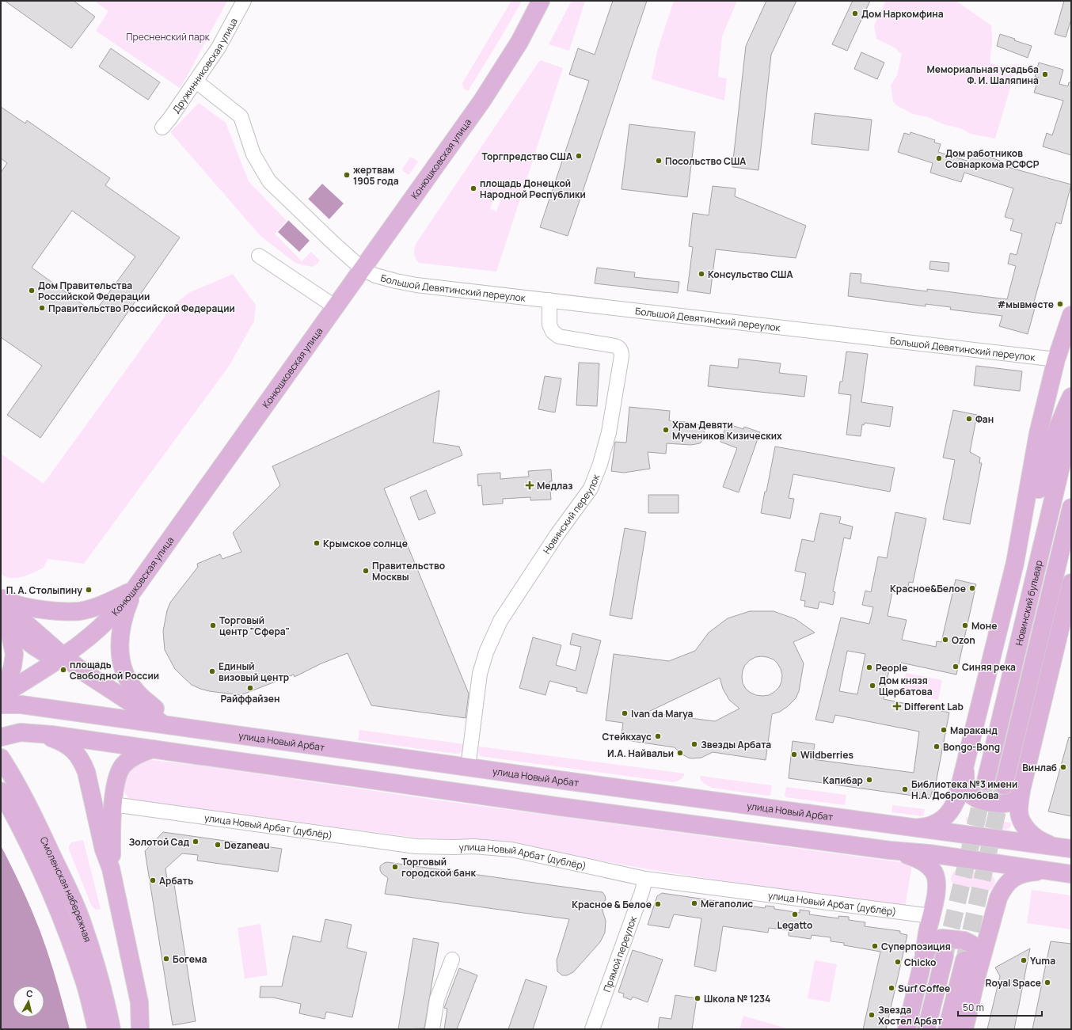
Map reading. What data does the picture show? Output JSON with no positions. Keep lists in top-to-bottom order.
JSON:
{
  "streets": {
    "main road": [
      "Конюшковская улица",
      "Новинский бульвар",
      "улица Новый Арбат",
      "Смоленская набережная"
    ],
    "street": [
      "Дружинниковская улица",
      "Большой Девятинский переулок",
      "Новинский переулок",
      "улица Новый Арбат (дублёр)",
      "Прямой переулок"
    ]
  },
  "crossings": [
    ["Дружинниковская улица", "Большой Девятинский переулок"],
    ["Конюшковская улица", "Большой Девятинский переулок"],
    ["Большой Девятинский переулок", "Новинский переулок"],
    ["Новинский переулок", "улица Новый Арбат"],
    ["улица Новый Арбат (дублёр)", "Прямой переулок"]
  ],
  "parks": ["Пресненский парк"],
  "places": {
    "other": [
      "Дом Наркомфина",
      "Мемориальная усадьба Ф. И. Шаляпина",
      "Торгпредство США",
      "Дом работников Совнаркома РСФСР",
      "Посольство США",
      "жертвам 1905 года",
      "площадь Донецкой Народной Республики",
      "Консульство США",
      "Дом Правительства Российской Федерации",
      "#мывместе",
      "Правительство Российской Федерации",
      "Фан",
      "Храм Девяти Мучеников Кизических",
      "Крымское солнце",
      "Правительство Москвы",
      "Красное&Белое",
      "П. А. Столыпину",
      "Торговый центр \"Сфера\"",
      "Моне",
      "Ozon",
      "Синяя река",
      "People",
      "площадь Свободной России",
      "Единый визовый центр",
      "Дом князя Щербатова",
      "Райффайзен",
      "Ivan da Marya",
      "Мараканд",
      "Стейкхаус",
      "Звезды Арбата",
      "Bongo-Bong",
      "И.А. Найвальи",
      "Wildberries",
      "Винлаб",
      "Капибар",
      "Библиотека №3 имени Н.А. Добролюбова",
      "Золотой Сад",
      "Dezaneau",
      "Торговый городской банк",
      "Арбатъ",
      "Мегаполис",
      "Красное & Белое",
      "Legatto",
      "Суперпозиция",
      "Богема",
      "Yuma",
      "Chicko",
      "Royal Space",
      "Surf Coffee",
      "Школа № 1234",
      "Звезда Хостел Арбат"
    ],
    "health": ["Медлаз", "Different Lab"]
  },
  "scale_bar": "50 m",
  "north": "top"
}
